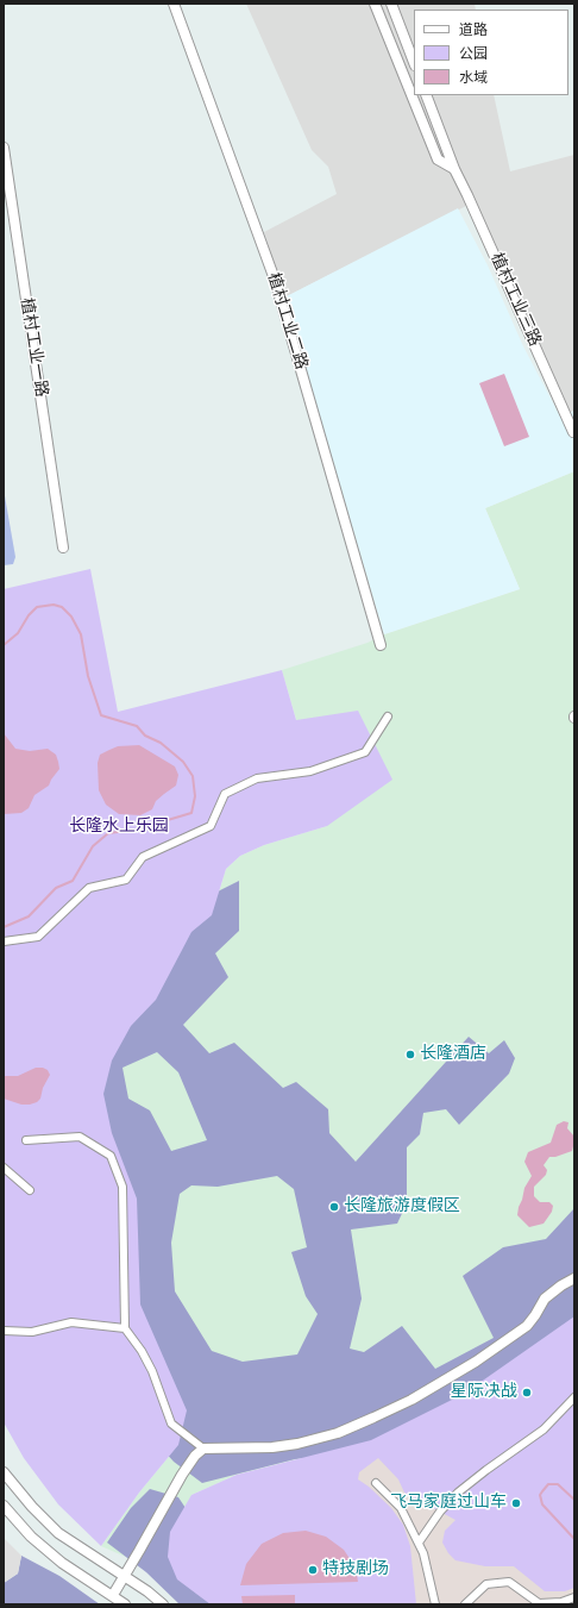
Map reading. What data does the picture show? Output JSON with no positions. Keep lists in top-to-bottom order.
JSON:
{
  "streets": {
    "street": ["植村工业三路", "植村工业二路", "植村工业一路"]
  },
  "parks": ["长隆水上乐园"],
  "places": [
    "长隆酒店",
    "长隆旅游度假区",
    "星际决战",
    "飞马家庭过山车",
    "特技剧场"
  ],
  "legend": ["道路", "公园", "水域"]
}
